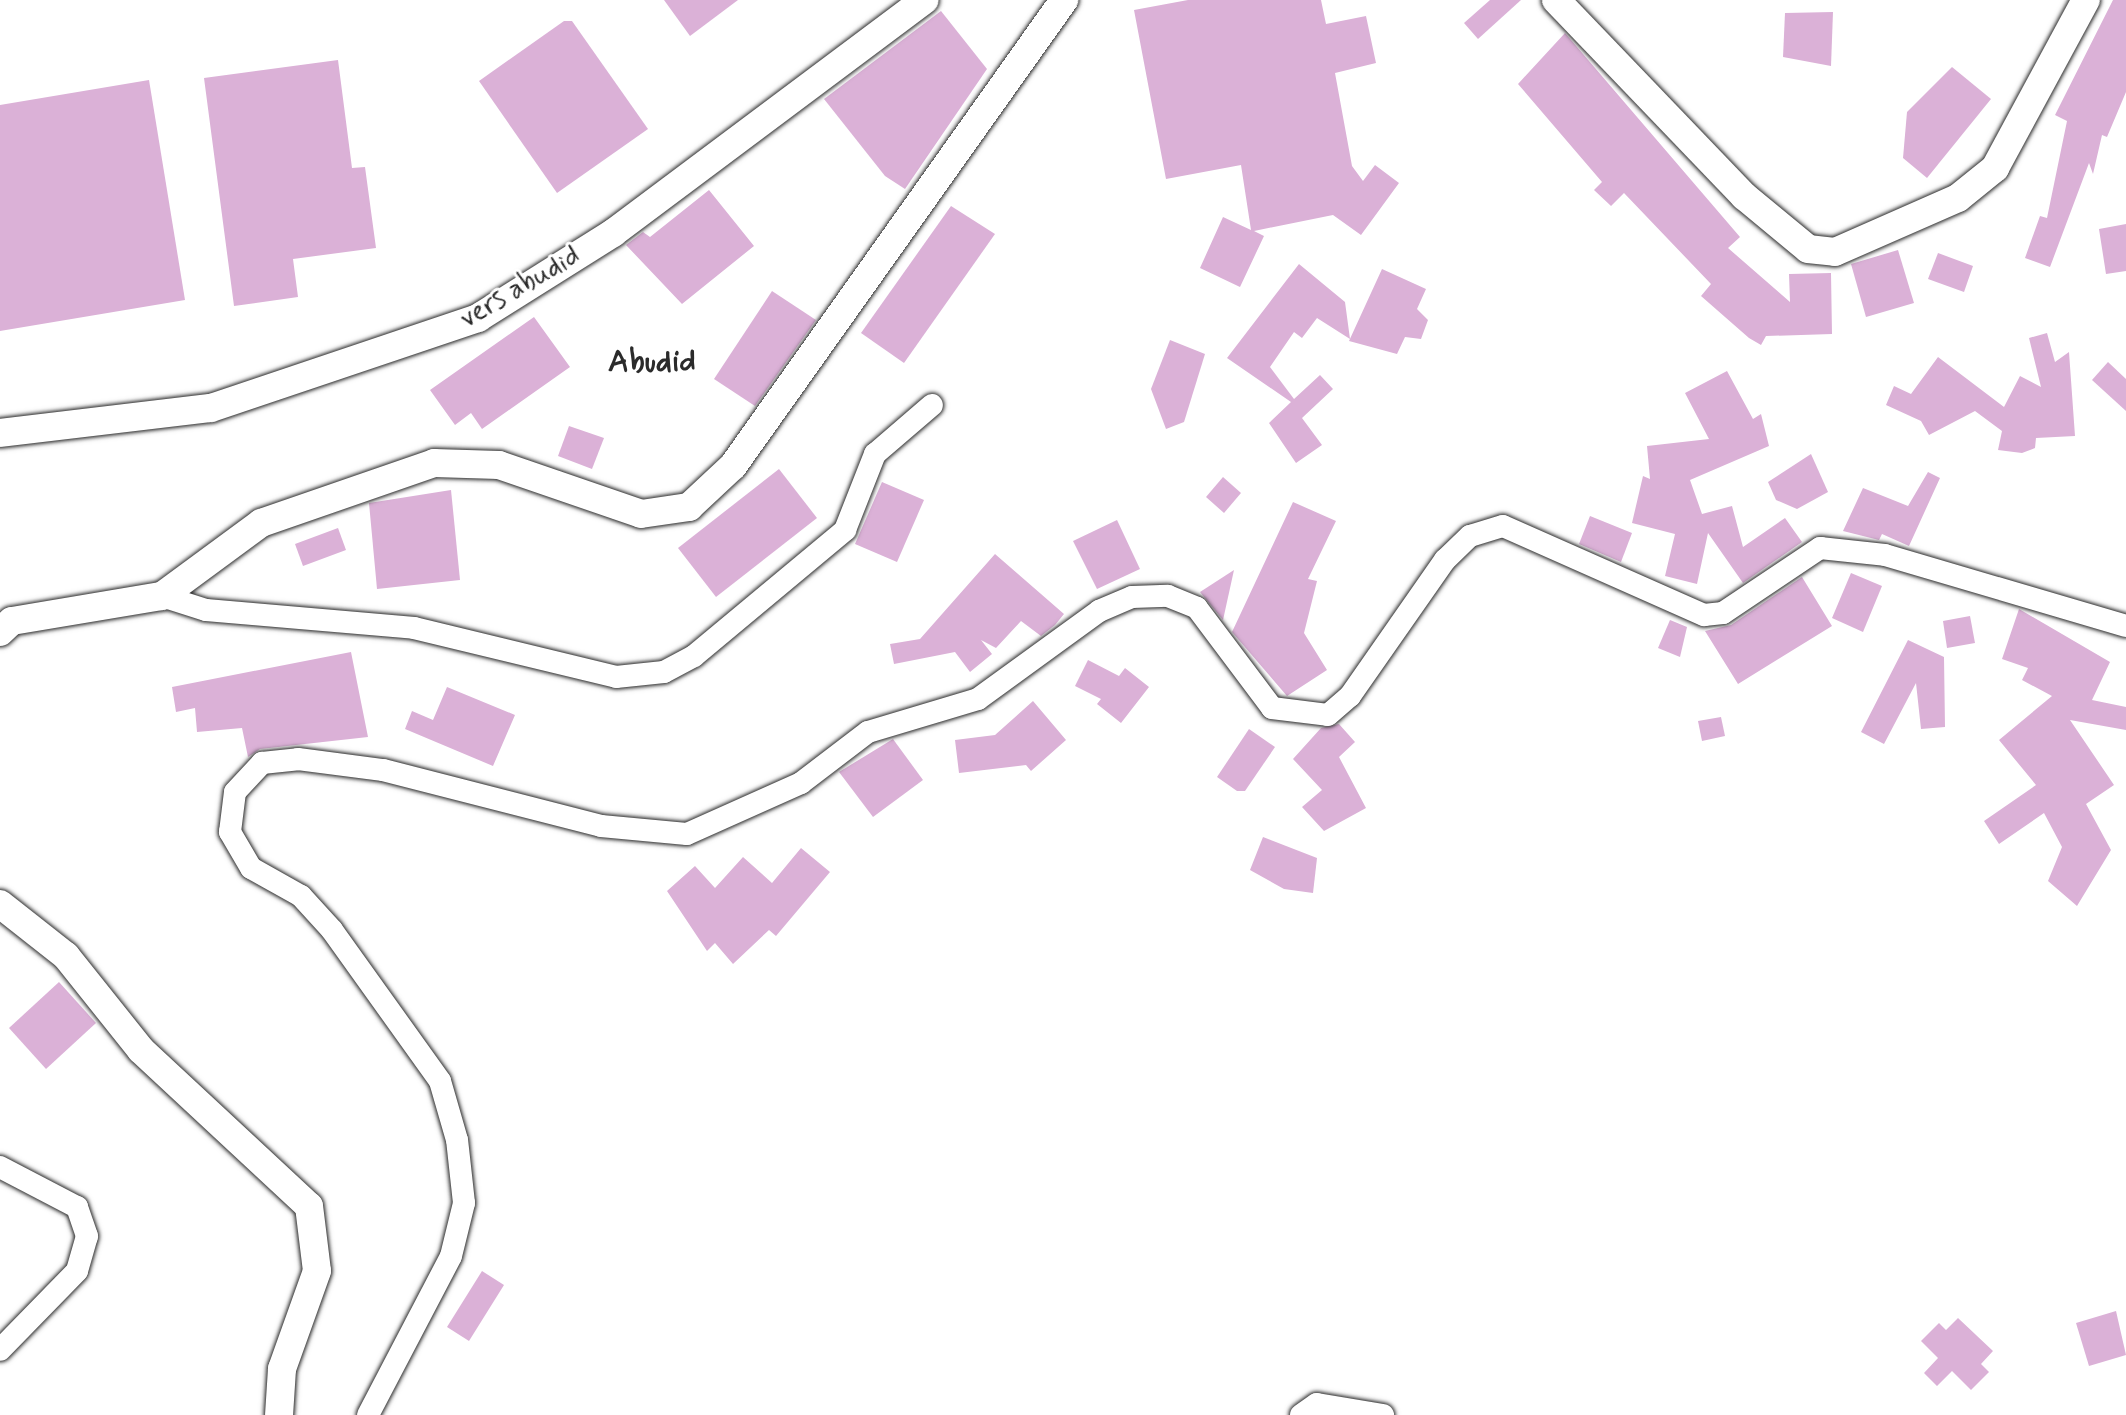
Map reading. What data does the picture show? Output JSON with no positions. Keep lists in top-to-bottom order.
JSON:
{
  "streets": {
    "street": ["vers abudid"]
  },
  "districts": ["Abudid"]
}
